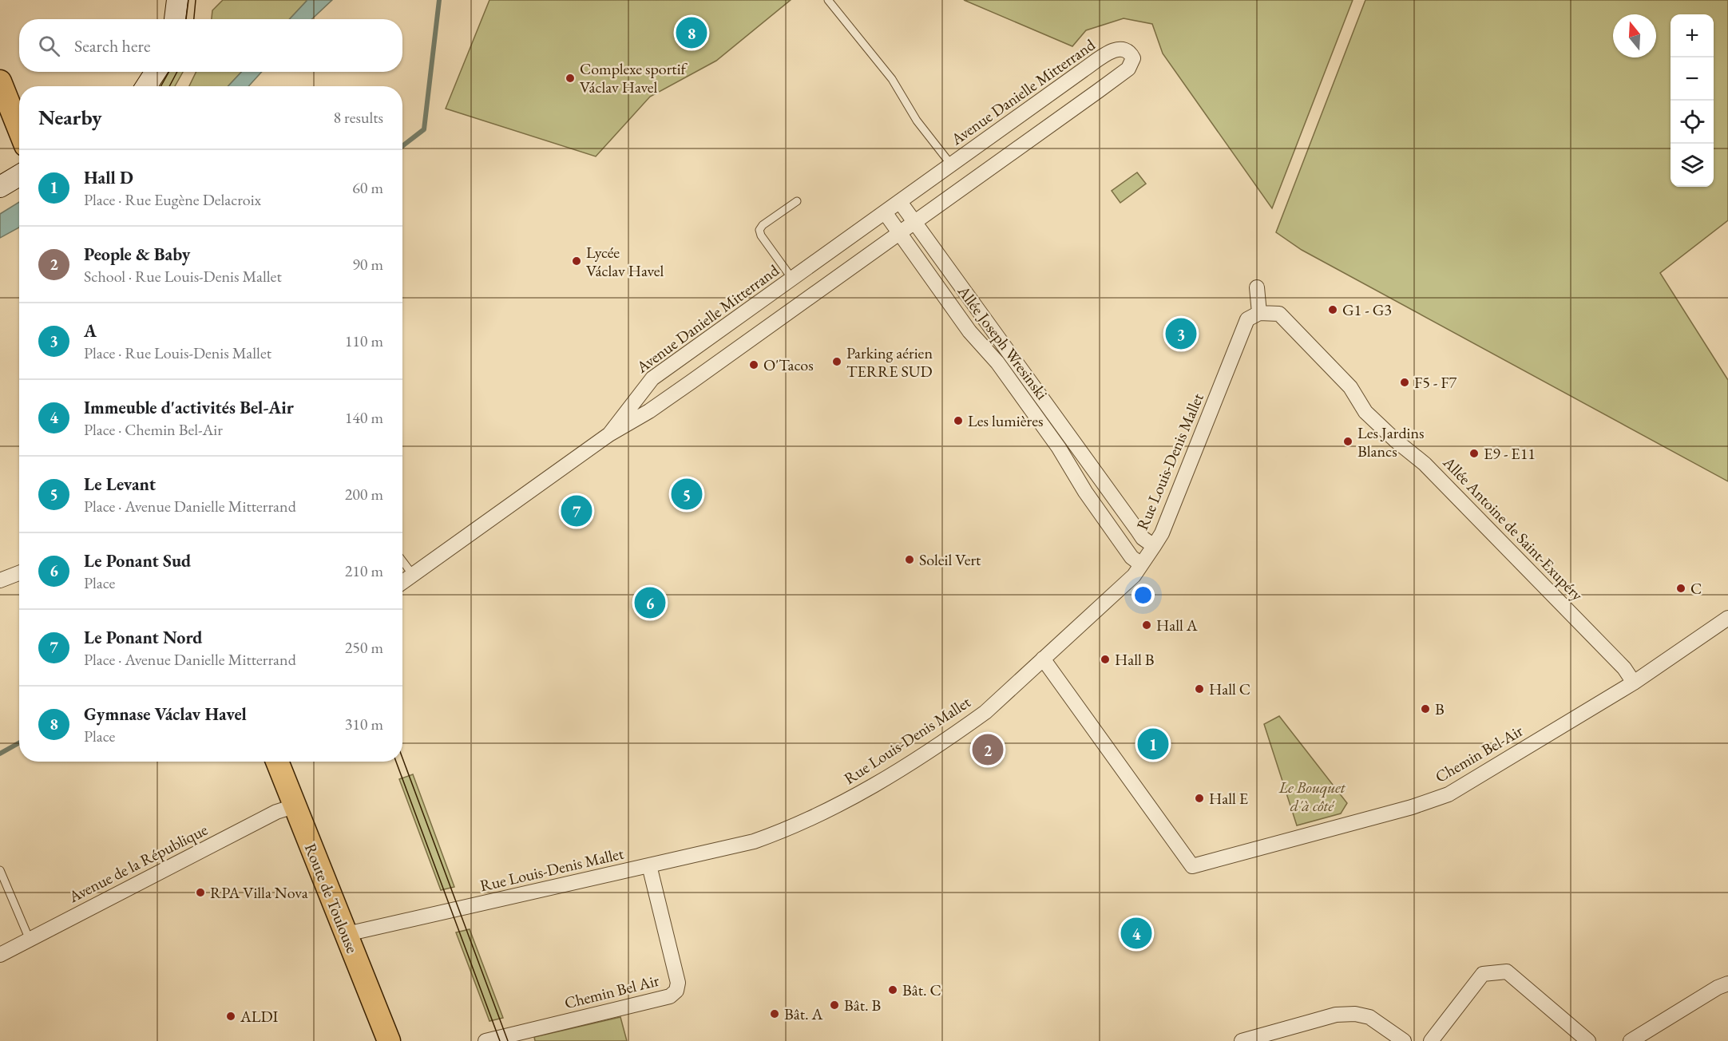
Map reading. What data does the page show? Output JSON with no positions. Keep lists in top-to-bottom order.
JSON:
{
  "streets": {
    "main road": ["Route de Toulouse"],
    "street": [
      "Avenue Danielle Mitterrand",
      "Allée Joseph Wresinski",
      "Rue Louis-Denis Mallet",
      "Allée Antoine de Saint-Exupéry",
      "Chemin Bel-Air",
      "Avenue de la République",
      "Chemin Bel Air"
    ]
  },
  "crossings": [
    ["Avenue Danielle Mitterrand", "Allée Joseph Wresinski"],
    ["Allée Joseph Wresinski", "Rue Louis-Denis Mallet"],
    ["Rue Louis-Denis Mallet", "Allée Antoine de Saint-Exupéry"],
    ["Rue Louis-Denis Mallet", "Chemin Bel-Air"],
    ["Rue Louis-Denis Mallet", "Route de Toulouse"],
    ["Rue Louis-Denis Mallet", "Chemin Bel Air"],
    ["Allée Antoine de Saint-Exupéry", "Chemin Bel-Air"],
    ["Avenue de la République", "Route de Toulouse"]
  ],
  "parks": ["Le Bouquet d'à côté"],
  "places": [
    "Complexe sportif Václav Havel",
    "Lycée Václav Havel",
    "G1 - G3",
    "Parking aérien TERRE SUD",
    "O'Tacos",
    "F5 - F7",
    "Les lumières",
    "Les Jardins Blancs",
    "E9 - E11",
    "Soleil Vert",
    "C",
    "Hall A",
    "Hall B",
    "Hall C",
    "B",
    "Hall E",
    "RPA Villa Nova",
    "Bât. C",
    "Bât. B",
    "Bât. A",
    "ALDI"
  ],
  "north": "top",
  "page": {
    "map_buttons": ["+", "−"],
    "pins": [
      "8",
      "3",
      "5",
      "7",
      "6",
      "1",
      "2",
      "4"
    ],
    "search": "Search here",
    "heading": ["Nearby", "8 results"],
    "list": [
      {
        "mark": "1",
        "name": "Hall D",
        "note": "Place · Rue Eugène Delacroix",
        "value": "60 m"
      },
      {
        "mark": "2",
        "name": "People & Baby",
        "note": "School · Rue Louis-Denis Mallet",
        "value": "90 m"
      },
      {
        "mark": "3",
        "name": "A",
        "note": "Place · Rue Louis-Denis Mallet",
        "value": "110 m"
      },
      {
        "mark": "4",
        "name": "Immeuble d'activités Bel-Air",
        "note": "Place · Chemin Bel-Air",
        "value": "140 m"
      },
      {
        "mark": "5",
        "name": "Le Levant",
        "note": "Place · Avenue Danielle Mitterrand",
        "value": "200 m"
      },
      {
        "mark": "6",
        "name": "Le Ponant Sud",
        "note": "Place",
        "value": "210 m"
      },
      {
        "mark": "7",
        "name": "Le Ponant Nord",
        "note": "Place · Avenue Danielle Mitterrand",
        "value": "250 m"
      },
      {
        "mark": "8",
        "name": "Gymnase Václav Havel",
        "note": "Place",
        "value": "310 m"
      }
    ]
  }
}
